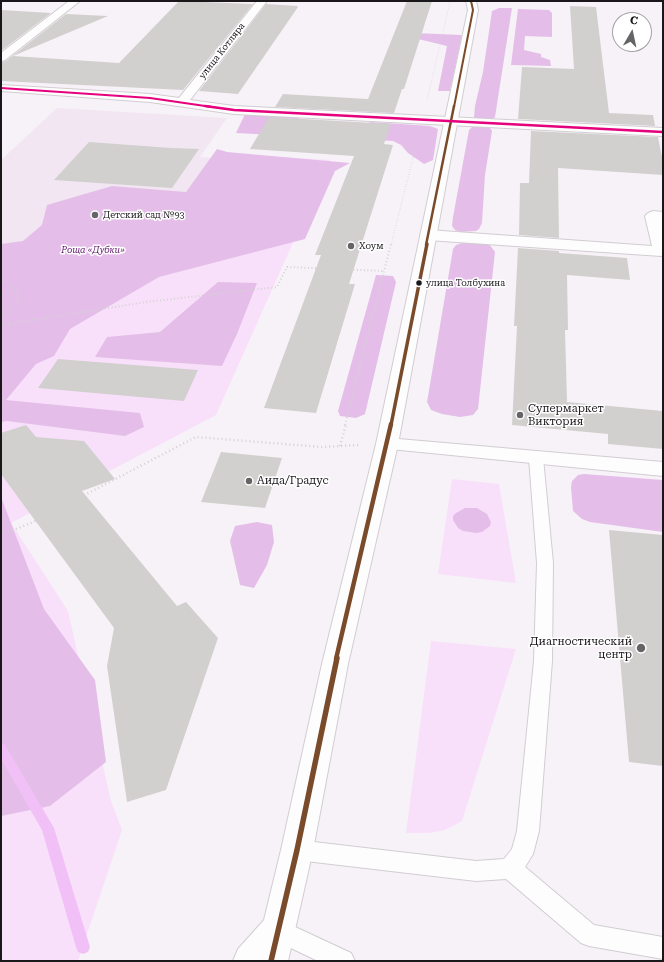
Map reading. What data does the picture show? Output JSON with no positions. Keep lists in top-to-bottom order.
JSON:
{
  "streets": {
    "street": ["улица Котляра"]
  },
  "parks": ["Роща «Дубки»"],
  "places": [
    "Детский сад №93",
    "Хоум",
    "улица Толбухина",
    "Супермаркет Виктория",
    "Аида/Градус",
    "Диагностический центр"
  ],
  "north": "top"
}
